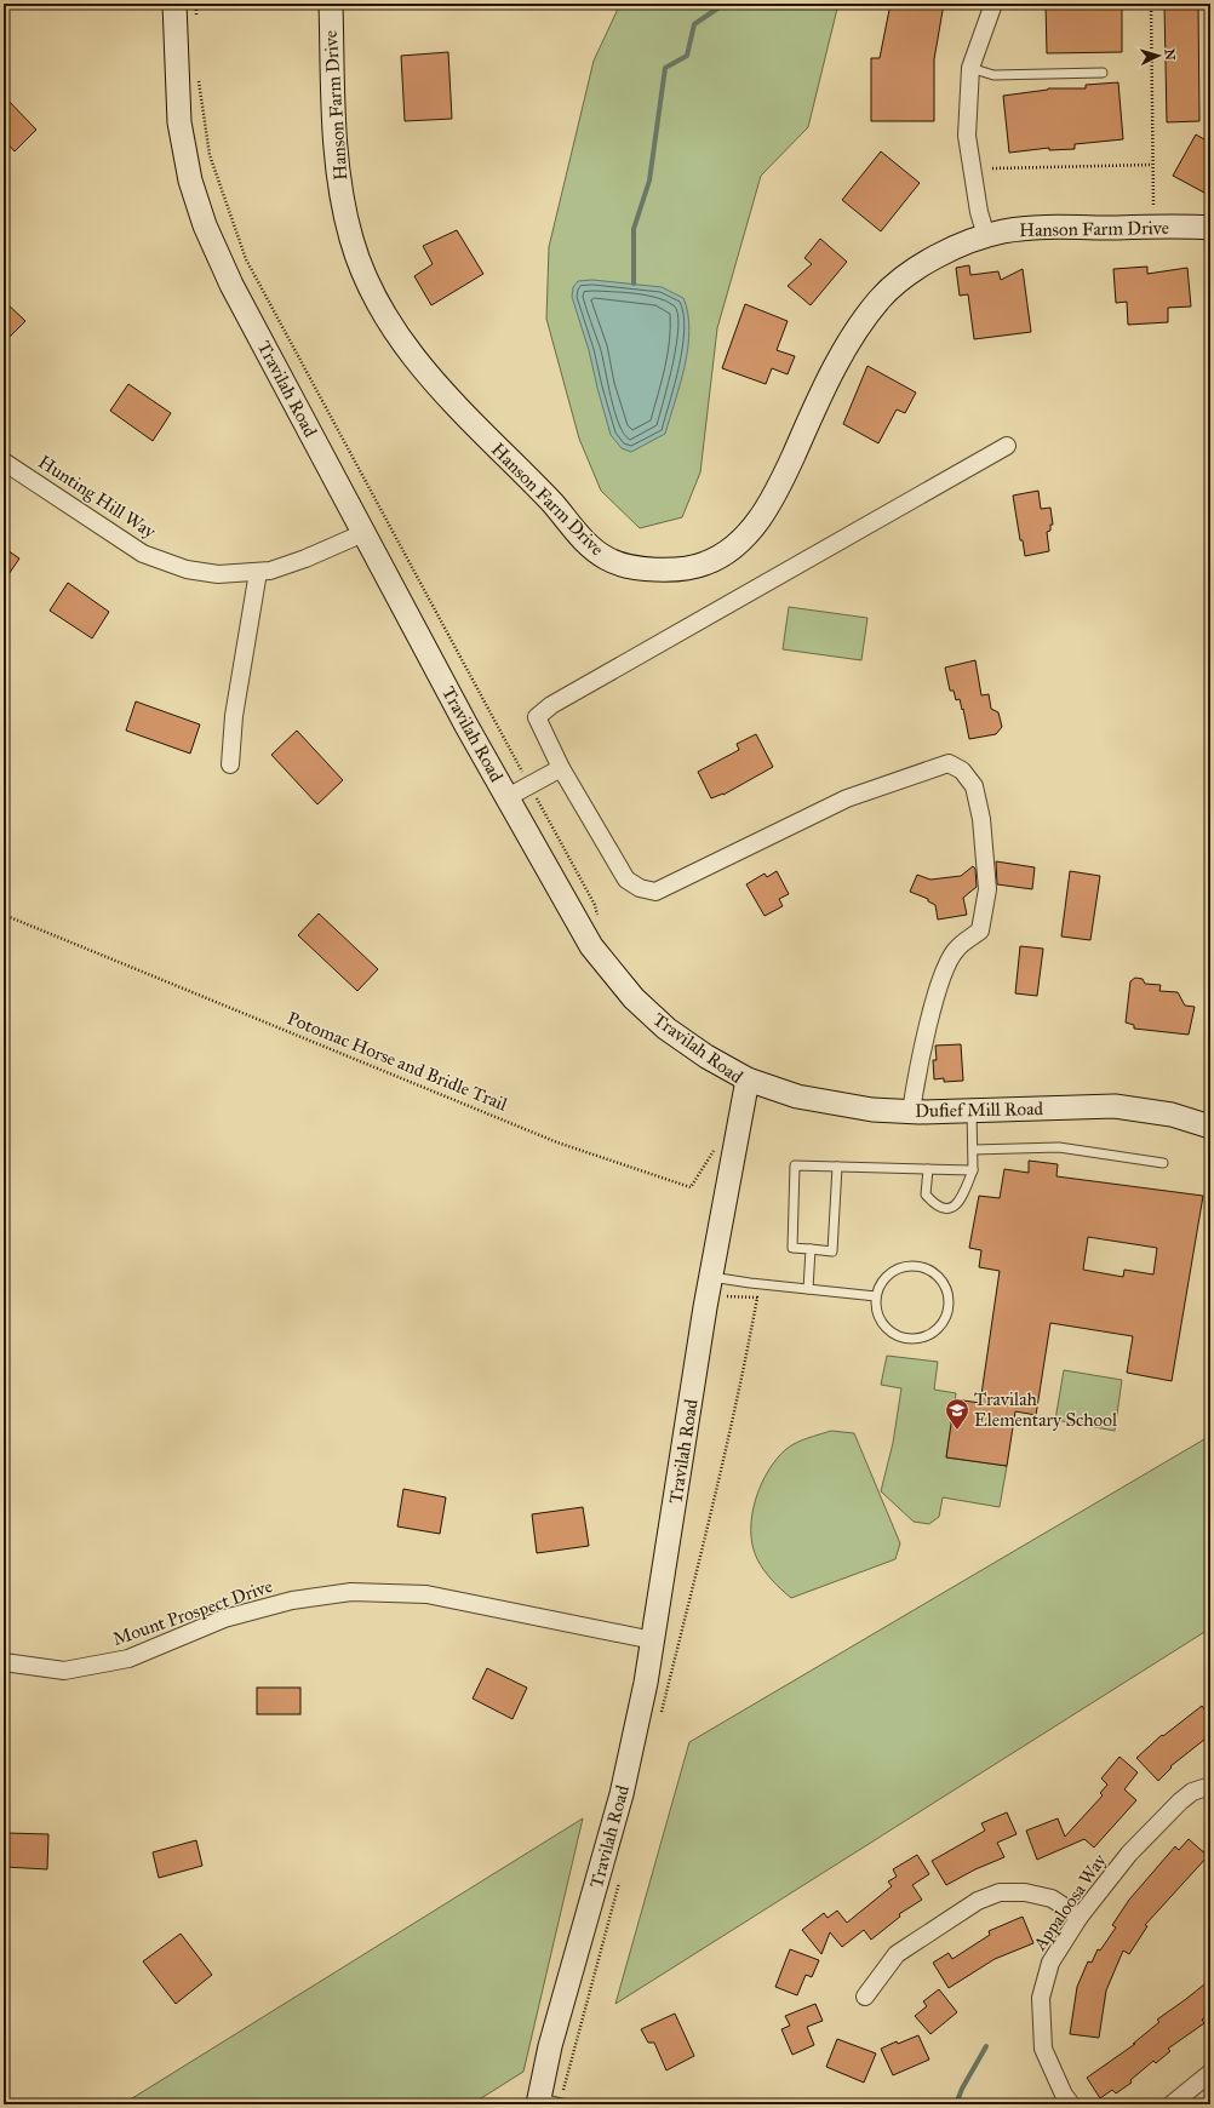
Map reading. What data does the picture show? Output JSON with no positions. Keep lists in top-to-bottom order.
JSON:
{
  "streets": {
    "main road": ["Hanson Farm Drive", "Travilah Road", "Dufief Mill Road"],
    "street": ["Hunting Hill Way", "Mount Prospect Drive", "Appaloosa Way"],
    "path": ["Potomac Horse and Bridle Trail"]
  },
  "crossings": [
    ["Travilah Road", "Hunting Hill Way"],
    ["Travilah Road", "Dufief Mill Road"],
    ["Travilah Road", "Mount Prospect Drive"]
  ],
  "places": {
    "school or university": ["Travilah Elementary School"]
  },
  "north": "right"
}
